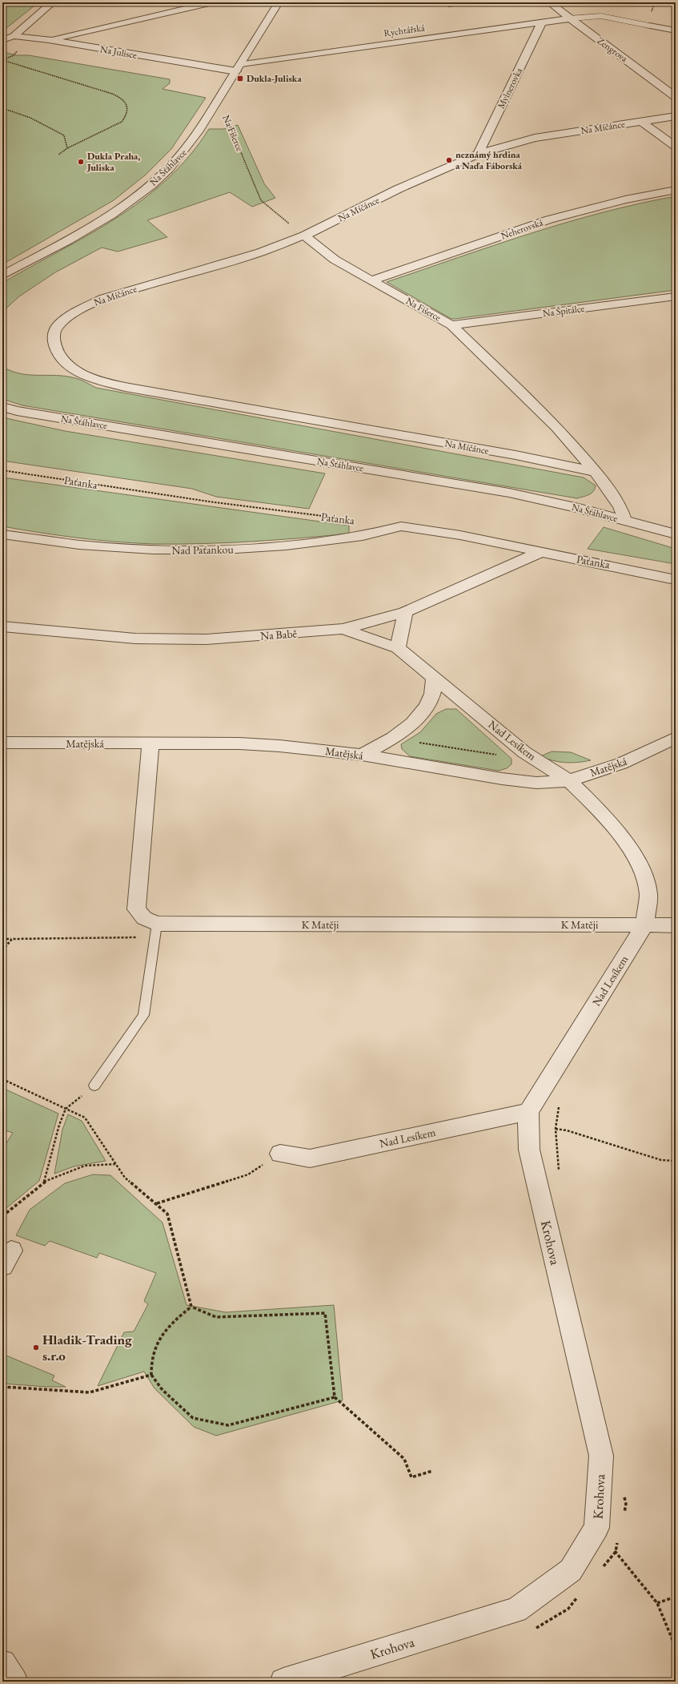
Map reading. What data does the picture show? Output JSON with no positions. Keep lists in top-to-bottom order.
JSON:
{
  "streets": {
    "street": [
      "Rychtářská",
      "Zengrova",
      "Na Julisce",
      "Mylnerovka",
      "Na Míčánce",
      "Na Fišerce",
      "Na Šťáhlavce",
      "Neherovská",
      "Na Špitálce",
      "Paťanka",
      "Nad Paťankou",
      "Na Babě",
      "Nad Lesíkem",
      "Matějská",
      "K Matěji",
      "Krohova"
    ]
  },
  "crossings": [
    ["Rychtářská", "Zengrova"],
    ["Rychtářská", "Na Julisce"],
    ["Rychtářská", "Mylnerovka"],
    ["Rychtářská", "Na Šťáhlavce"],
    ["Na Julisce", "Na Šťáhlavce"],
    ["Mylnerovka", "Na Míčánce"],
    ["Na Míčánce", "Na Fišerce"],
    ["Na Fišerce", "Na Šťáhlavce"],
    ["Na Fišerce", "Neherovská"],
    ["Na Fišerce", "Na Špitálce"],
    ["Paťanka", "Nad Paťankou"],
    ["Paťanka", "Na Babě"],
    ["Na Babě", "Nad Lesíkem"],
    ["Nad Lesíkem", "Matějská"],
    ["Nad Lesíkem", "K Matěji"],
    ["Nad Lesíkem", "Krohova"],
    ["Matějská", "K Matěji"]
  ],
  "places": {
    "transit": ["Dukla-Juliska"],
    "other": ["neznámý hrdina a Naďa Fáborská", "Dukla Praha, Juliska", "Hladik-Trading s.r.o"]
  }
}
